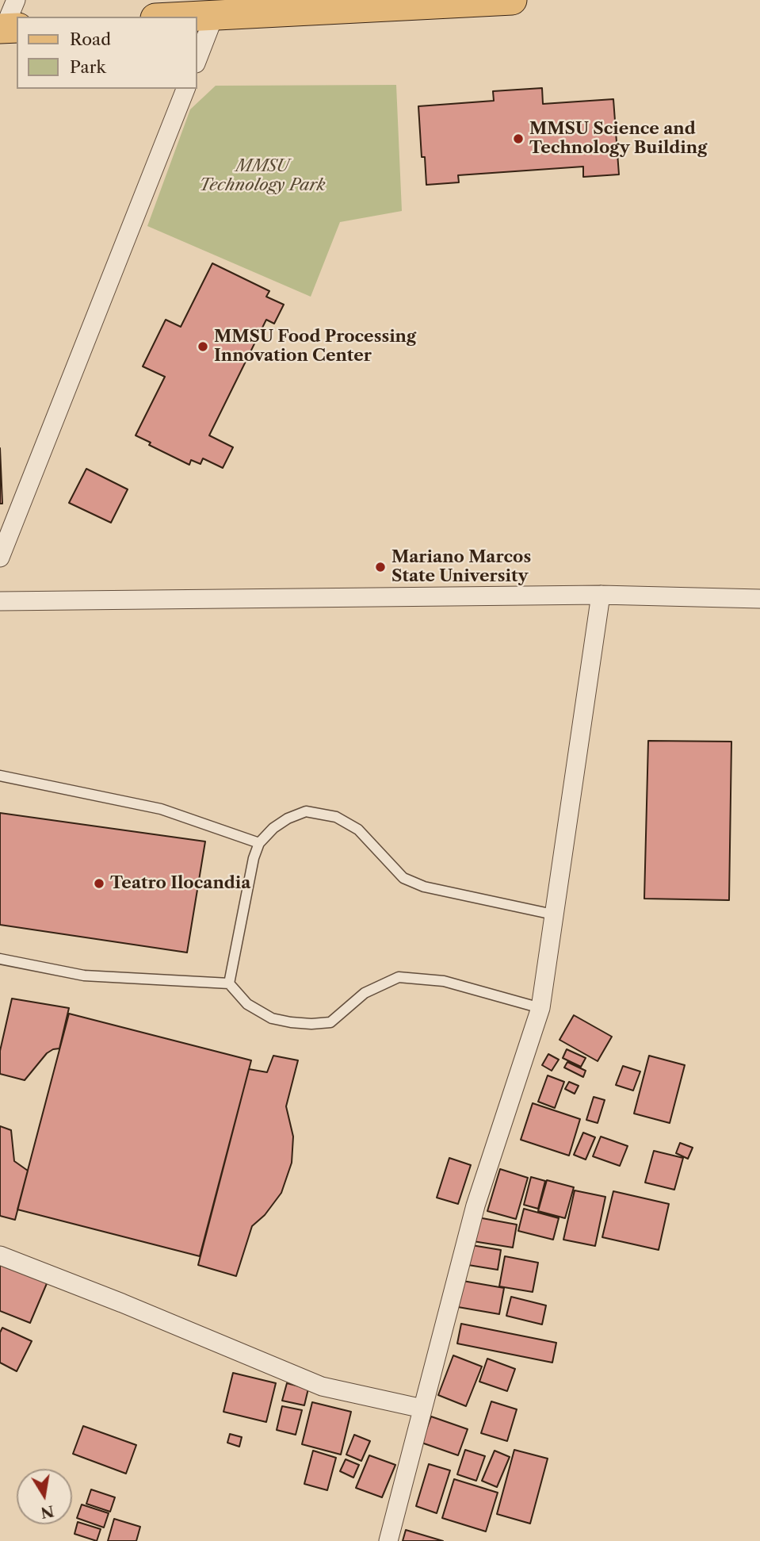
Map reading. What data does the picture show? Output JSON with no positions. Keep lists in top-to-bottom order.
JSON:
{
  "parks": ["MMSU Technology Park"],
  "places": [
    "MMSU Science and Technology Building",
    "MMSU Food Processing Innovation Center",
    "Mariano Marcos State University",
    "Teatro Ilocandia"
  ],
  "legend": ["Road", "Park"],
  "north": "bottom"
}
